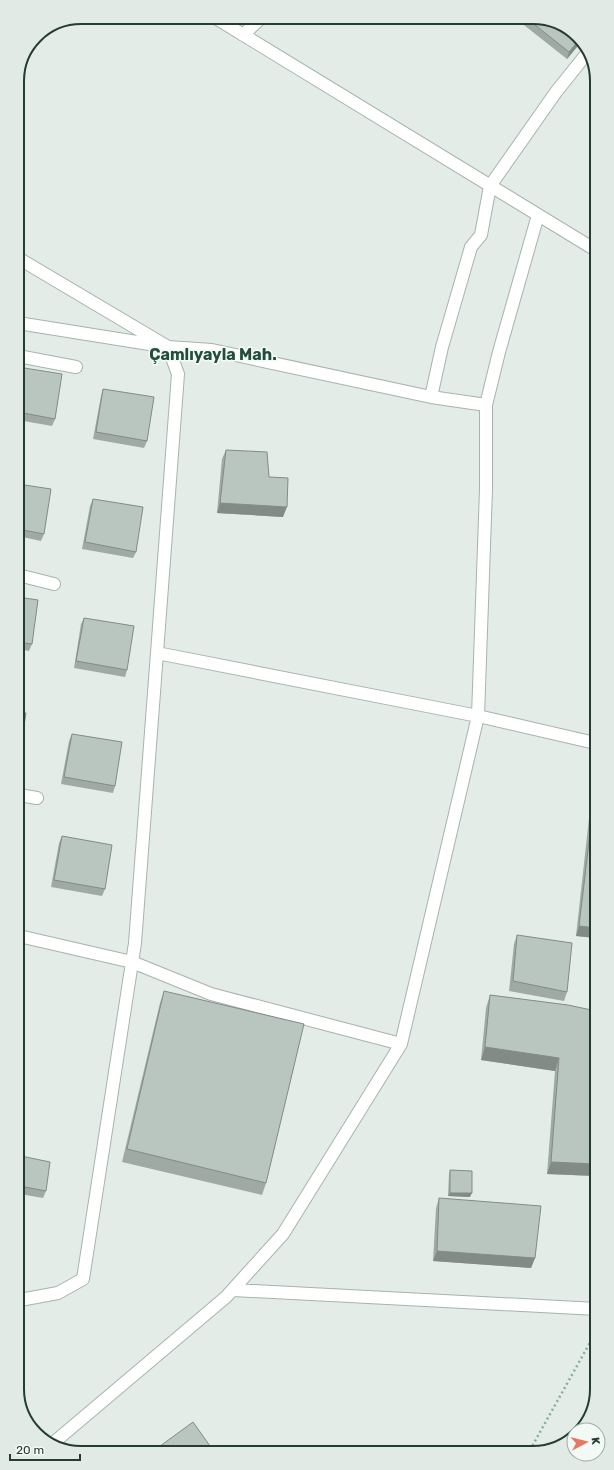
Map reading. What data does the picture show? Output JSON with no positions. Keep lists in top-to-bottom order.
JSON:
{
  "districts": ["Çamlıyayla Mah."],
  "scale_bar": "20 m",
  "north": "right"
}
